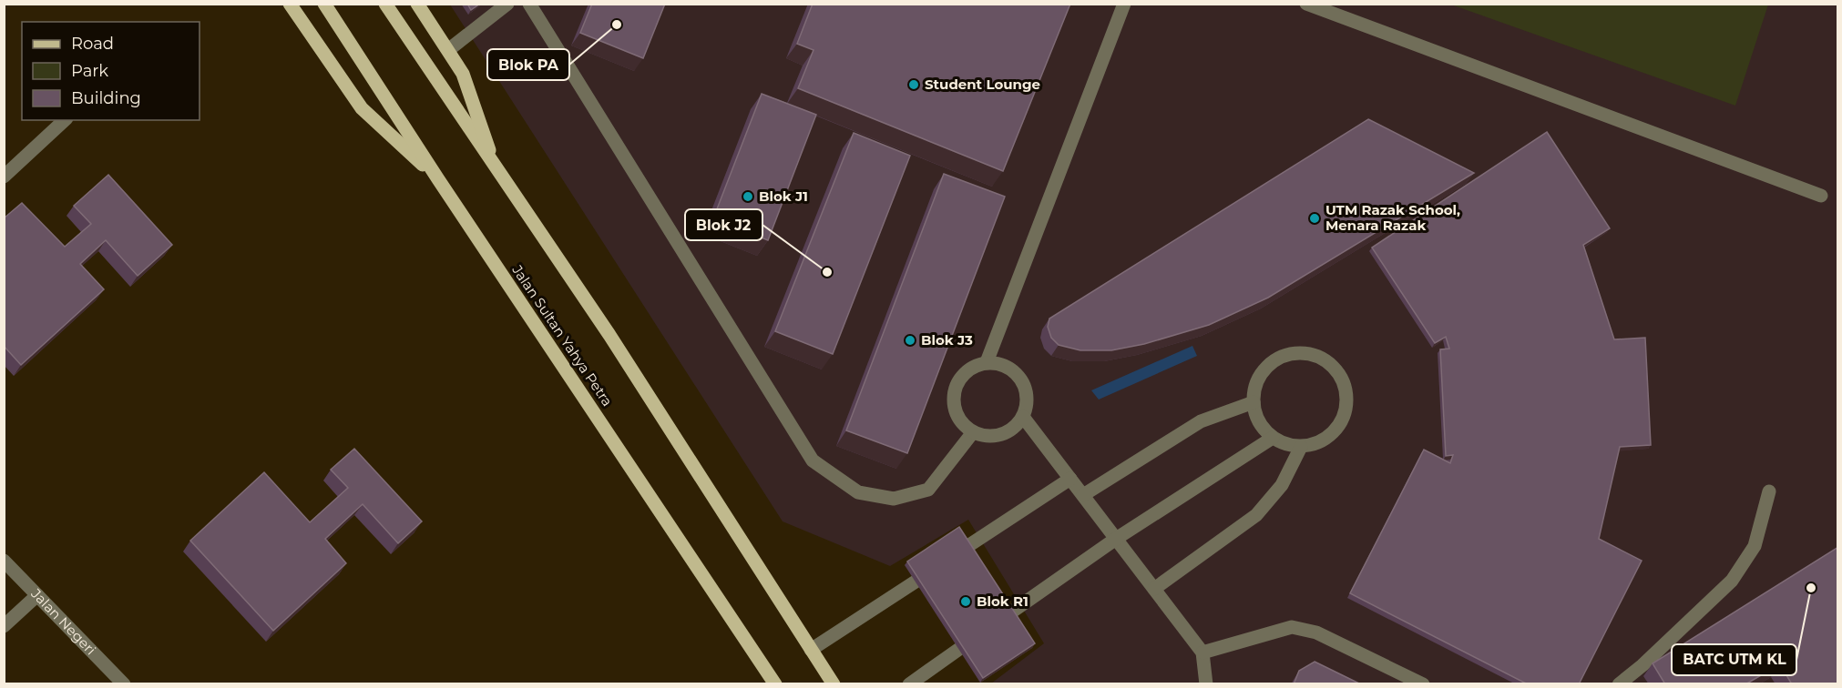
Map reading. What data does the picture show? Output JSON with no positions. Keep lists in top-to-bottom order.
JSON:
{
  "streets": {
    "main road": ["Jalan Sultan Yahya Petra"],
    "lane": ["Jalan Negeri"]
  },
  "places": [
    "Blok PA",
    "Student Lounge",
    "Blok J1",
    "UTM Razak School, Menara Razak",
    "Blok J2",
    "Blok J3",
    "BATC UTM KL",
    "Blok R1"
  ],
  "legend": ["Road", "Park", "Building"]
}
